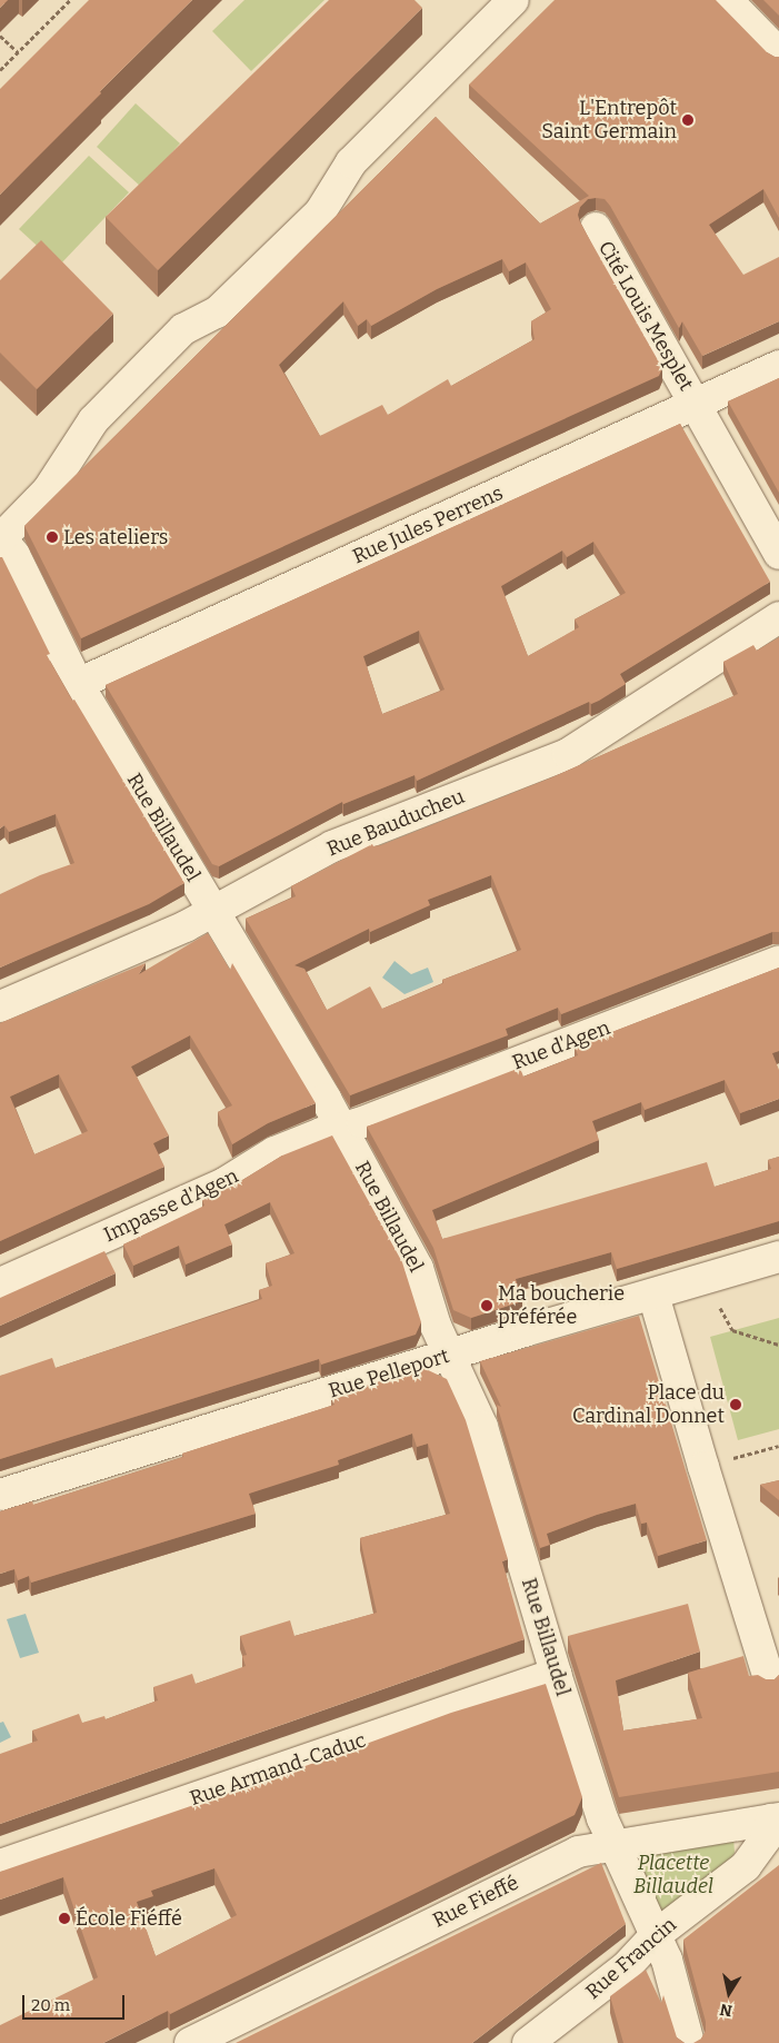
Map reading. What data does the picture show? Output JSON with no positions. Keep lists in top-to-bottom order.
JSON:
{
  "streets": {
    "street": [
      "Cité Louis Mesplet",
      "Rue Jules Perrens",
      "Rue Bauducheu",
      "Rue Billaudel",
      "Rue d'Agen",
      "Impasse d'Agen",
      "Rue Pelleport",
      "Rue Armand-Caduc",
      "Rue Fieffé",
      "Rue Francin"
    ]
  },
  "crossings": [
    ["Cité Louis Mesplet", "Rue Jules Perrens"],
    ["Rue Jules Perrens", "Rue Billaudel"],
    ["Rue Bauducheu", "Rue Billaudel"],
    ["Rue Billaudel", "Rue d'Agen"],
    ["Rue Billaudel", "Impasse d'Agen"],
    ["Rue Billaudel", "Rue Pelleport"],
    ["Rue Billaudel", "Rue Armand-Caduc"],
    ["Rue Billaudel", "Rue Fieffé"],
    ["Rue Billaudel", "Rue Francin"],
    ["Rue d'Agen", "Impasse d'Agen"],
    ["Rue Fieffé", "Rue Francin"]
  ],
  "parks": ["Placette Billaudel"],
  "places": [
    "L'Entrepôt Saint Germain",
    "Les ateliers",
    "Ma boucherie préférée",
    "Place du Cardinal Donnet",
    "École Fiéffé"
  ],
  "scale_bar": "20 m",
  "north": "bottom"
}
